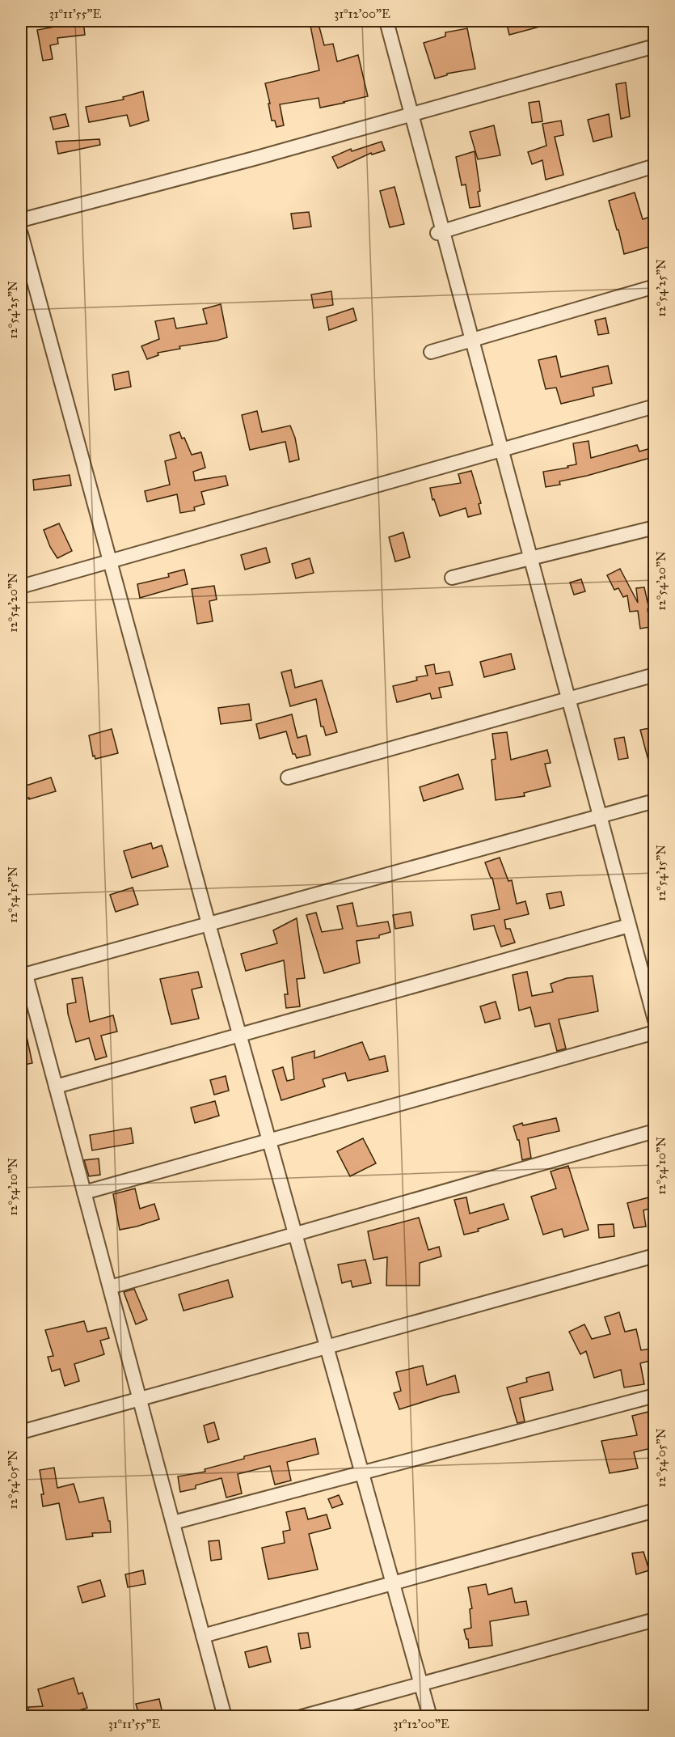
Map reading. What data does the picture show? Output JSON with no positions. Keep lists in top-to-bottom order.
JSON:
{
  "coordinates": [
    "31°11'55\"E",
    "31°12'00\"E",
    "12°54'25\"N",
    "12°54'20\"N",
    "12°54'15\"N",
    "12°54'10\"N",
    "12°54'05\"N"
  ]
}
